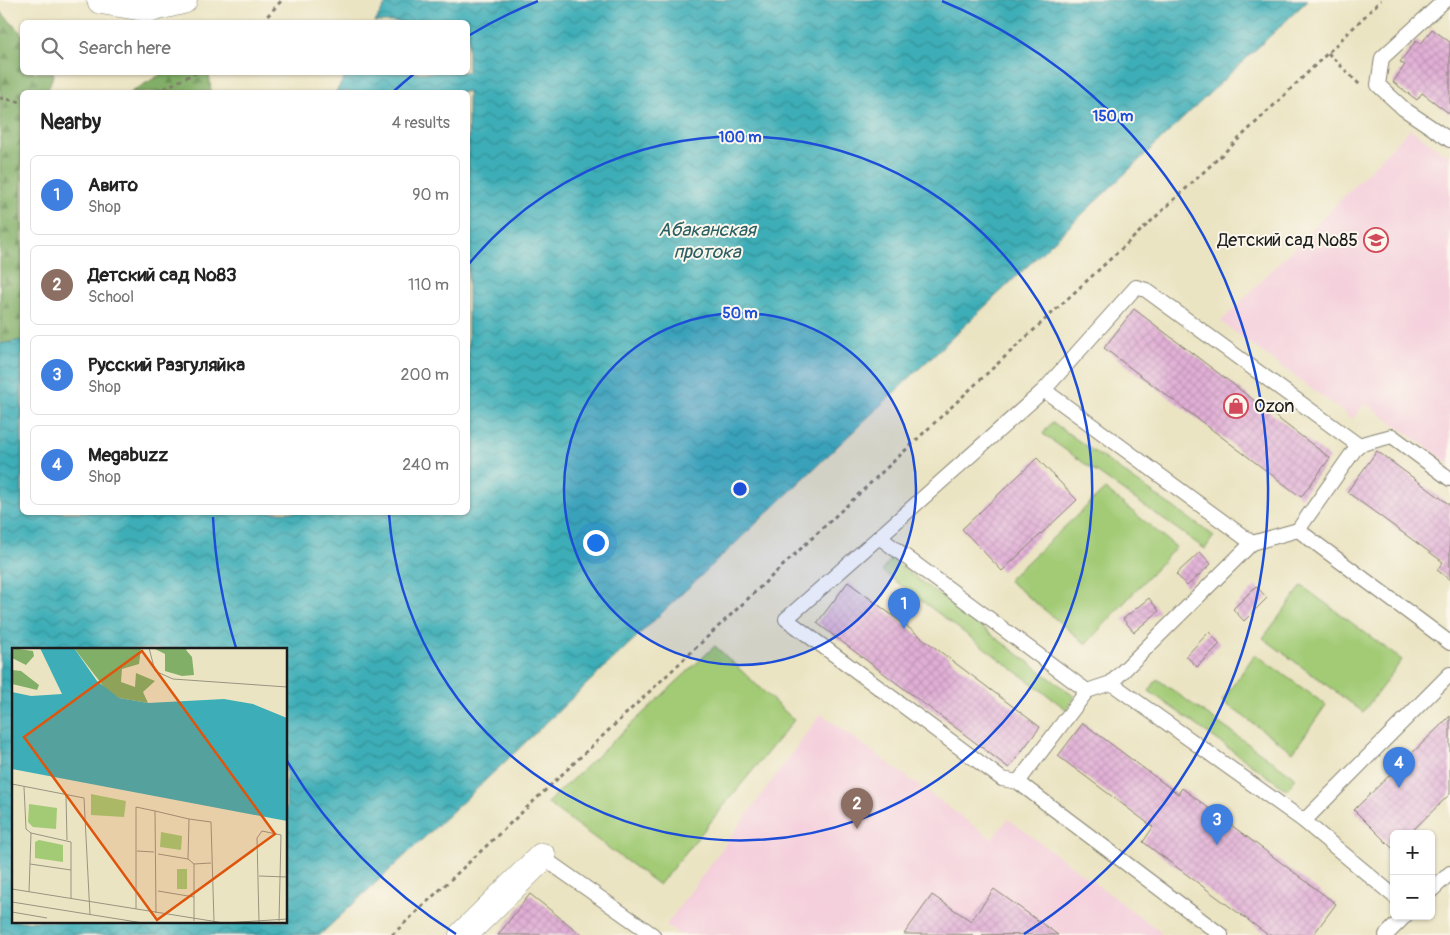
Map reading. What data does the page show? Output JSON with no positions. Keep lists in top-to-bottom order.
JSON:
{
  "water": ["Абаканская протока"],
  "places": {
    "school or university": ["Детский сад №85"],
    "shop": ["Ozon"]
  },
  "page": {
    "search": "Search here",
    "heading": ["Nearby", "4 results"],
    "list": [
      {
        "mark": "1",
        "name": "Авито",
        "note": "Shop",
        "value": "90 m"
      },
      {
        "mark": "2",
        "name": "Детский сад №83",
        "note": "School",
        "value": "110 m"
      },
      {
        "mark": "3",
        "name": "Русский Разгуляйка",
        "note": "Shop",
        "value": "200 m"
      },
      {
        "mark": "4",
        "name": "Megabuzz",
        "note": "Shop",
        "value": "240 m"
      }
    ],
    "pins": [
      "1",
      "4",
      "2",
      "3"
    ],
    "map_buttons": ["+", "−"]
  },
  "rings": ["150 m", "100 m", "50 m"]
}
